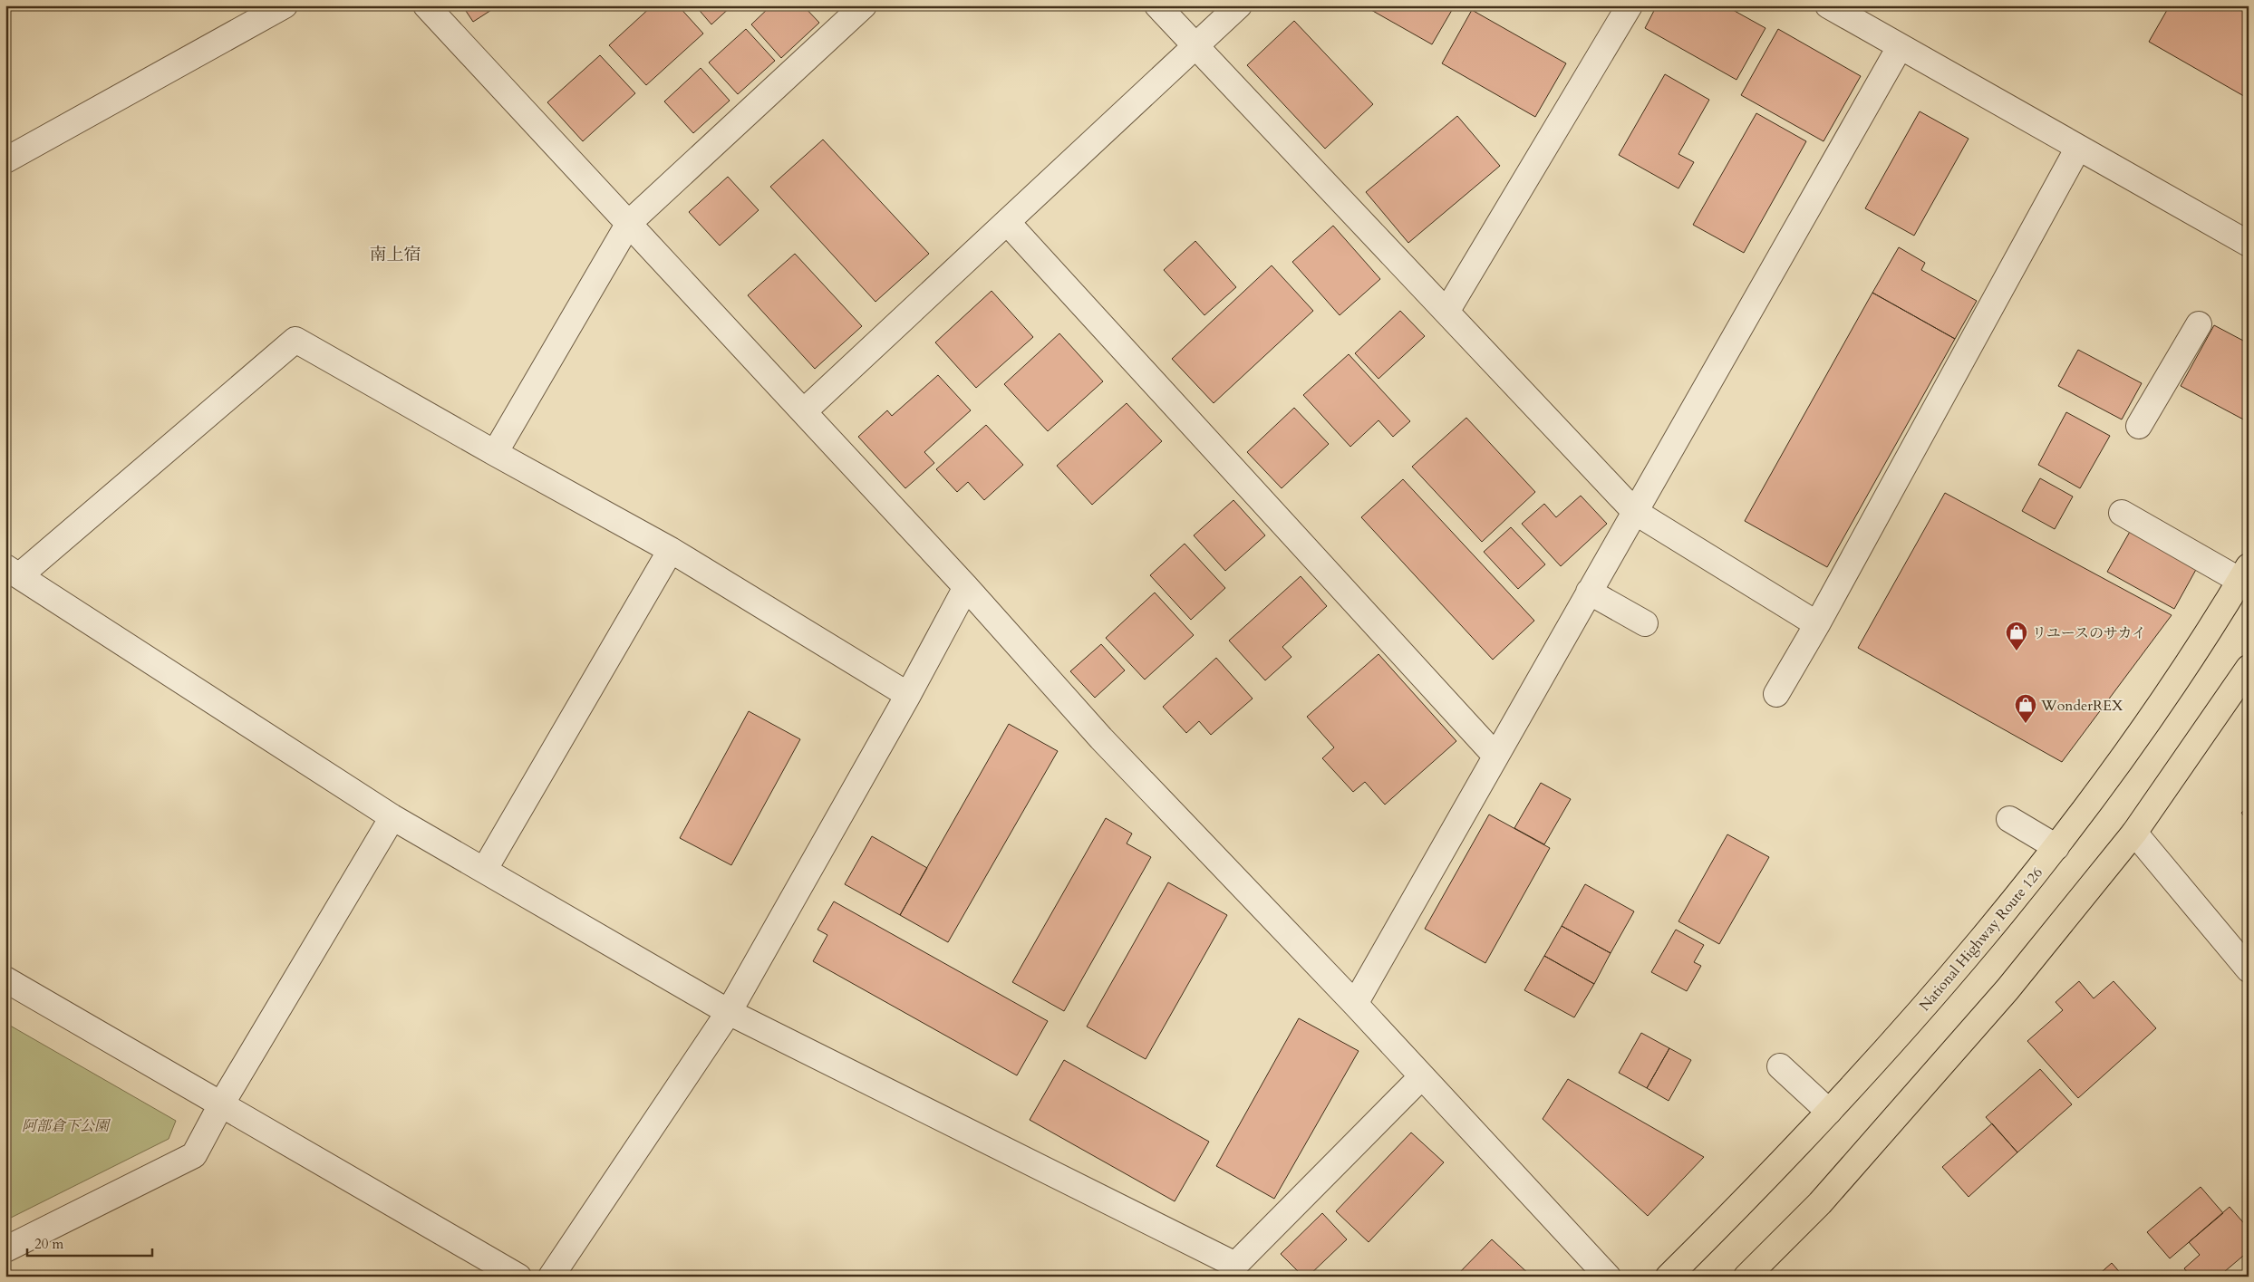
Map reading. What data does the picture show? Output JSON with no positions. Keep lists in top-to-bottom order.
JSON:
{
  "streets": {
    "highway": ["National Highway Route 126"]
  },
  "districts": ["南上宿"],
  "parks": ["阿部倉下公園"],
  "places": {
    "shop": ["リユースのサカイ", "WonderREX"]
  },
  "scale_bar": "20 m"
}
